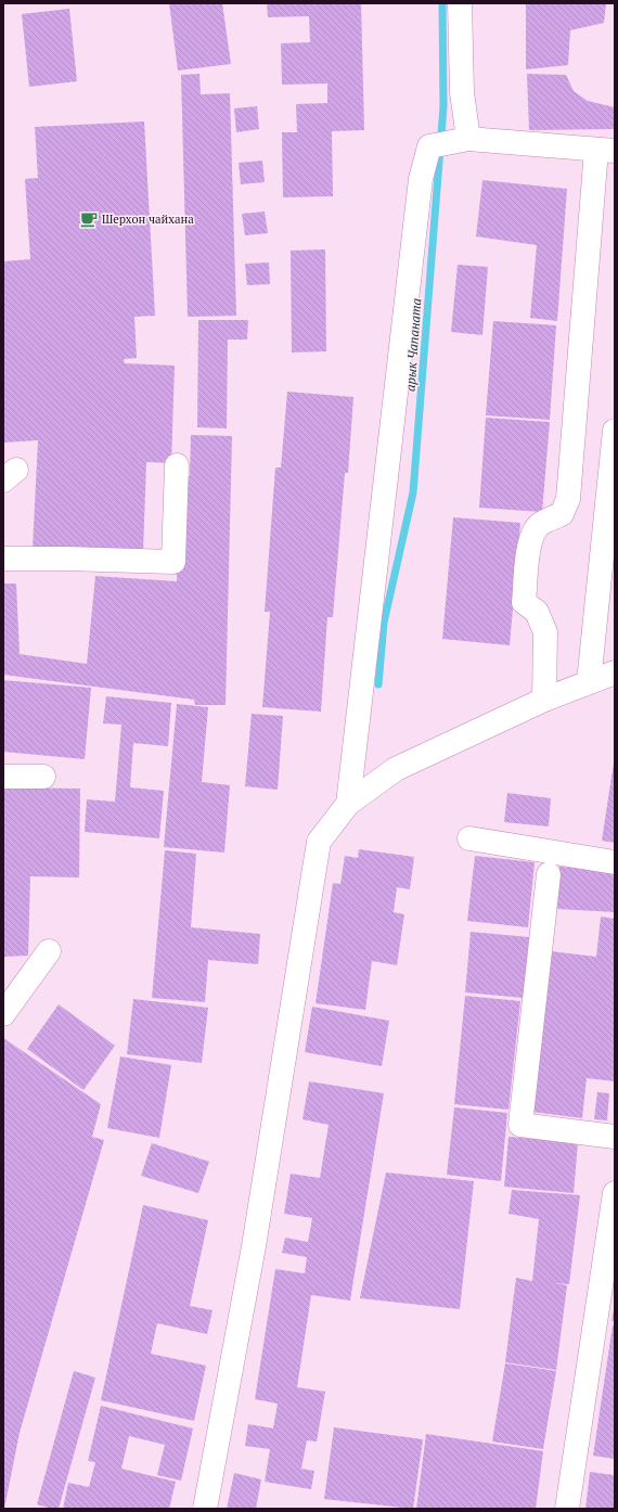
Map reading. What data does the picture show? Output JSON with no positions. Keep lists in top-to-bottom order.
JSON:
{
  "water": ["арык Чапаната"],
  "places": {
    "cafe": ["Шерхон чайхана"]
  }
}
